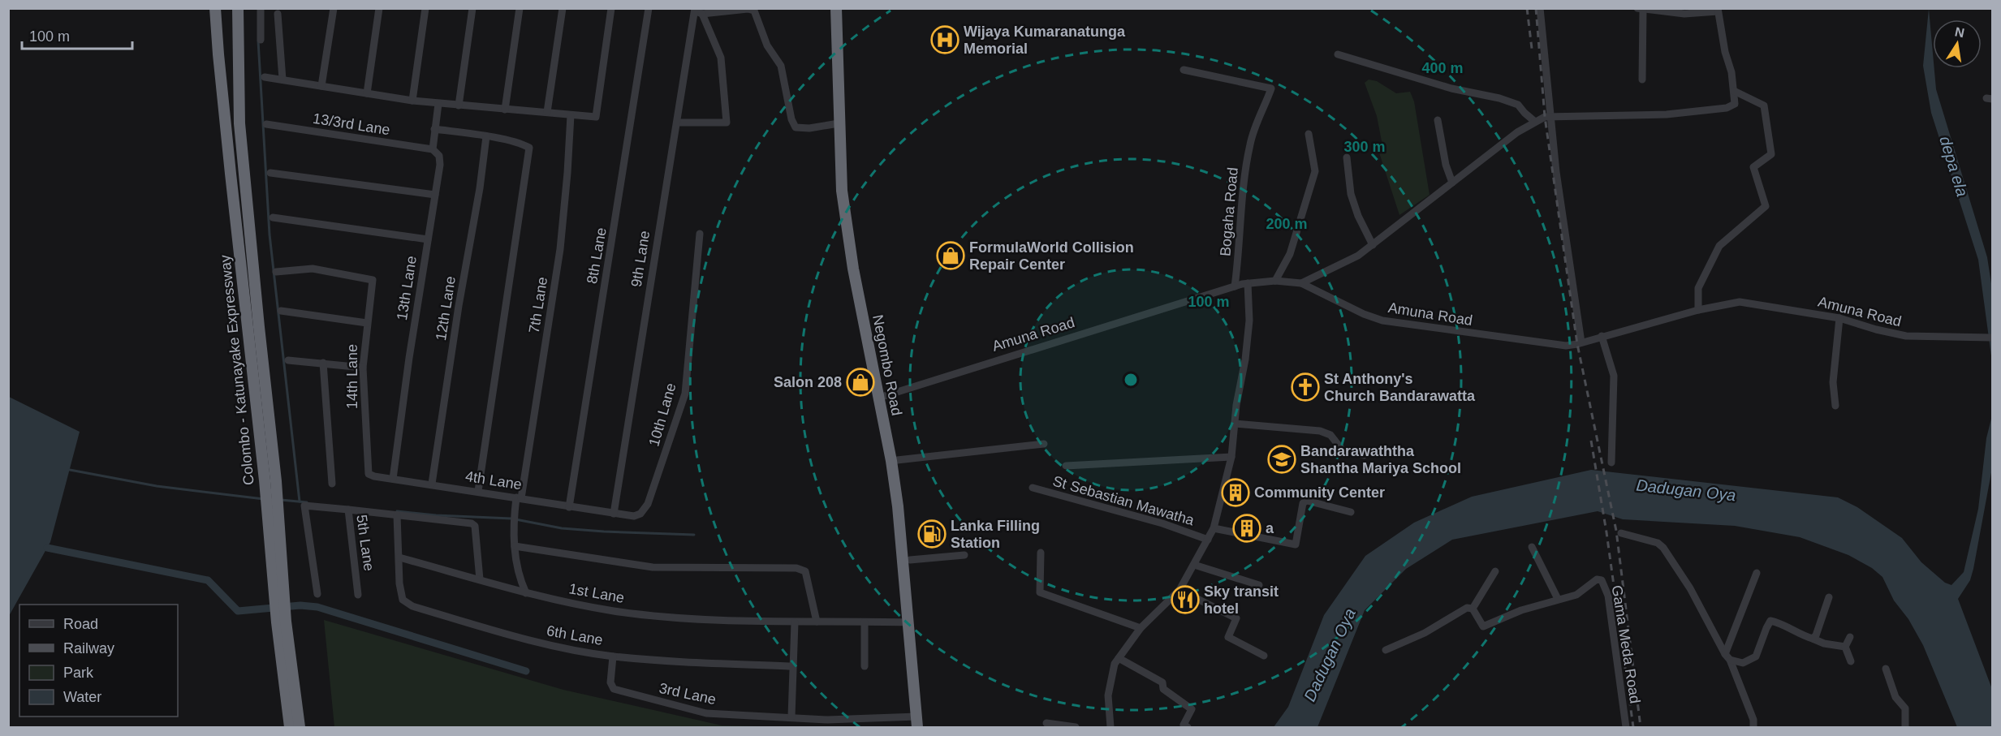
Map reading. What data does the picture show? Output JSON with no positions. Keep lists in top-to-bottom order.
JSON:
{
  "streets": {
    "highway": ["Negombo Road", "Colombo - Katunayake Expressway"],
    "street": [
      "13/3rd Lane",
      "Bogaha Road",
      "8th Lane",
      "9th Lane",
      "13th Lane",
      "7th Lane",
      "12th Lane",
      "Amuna Road",
      "14th Lane",
      "10th Lane",
      "4th Lane",
      "St Sebastian Mawatha",
      "5th Lane",
      "1st Lane",
      "6th Lane",
      "Gama Meda Road",
      "3rd Lane"
    ]
  },
  "crossings": [
    ["13/3rd Lane", "13th Lane"],
    ["Bogaha Road", "Amuna Road"],
    ["8th Lane", "4th Lane"],
    ["9th Lane", "10th Lane"],
    ["9th Lane", "4th Lane"],
    ["13th Lane", "4th Lane"],
    ["7th Lane", "4th Lane"],
    ["7th Lane", "1st Lane"],
    ["12th Lane", "4th Lane"],
    ["Amuna Road", "Negombo Road"],
    ["Negombo Road", "1st Lane"],
    ["14th Lane", "4th Lane"],
    ["10th Lane", "4th Lane"],
    ["1st Lane", "6th Lane"],
    ["6th Lane", "3rd Lane"]
  ],
  "water": ["depa ela", "Dadugan Oya"],
  "places": {
    "hospital": ["Wijaya Kumaranatunga Memorial"],
    "shop": ["FormulaWorld Collision Repair Center", "Salon 208"],
    "church": ["St Anthony's Church Bandarawatta"],
    "school or university": ["Bandarawaththa Shantha Mariya School"],
    "building": ["Community Center", "a"],
    "fuel station": ["Lanka Filling Station"],
    "restaurant": ["Sky transit hotel"]
  },
  "legend": [
    "Road",
    "Railway",
    "Park",
    "Water"
  ],
  "scale_bar": "100 m",
  "north": "top",
  "rings": [
    "400 m",
    "300 m",
    "200 m",
    "100 m"
  ]
}
